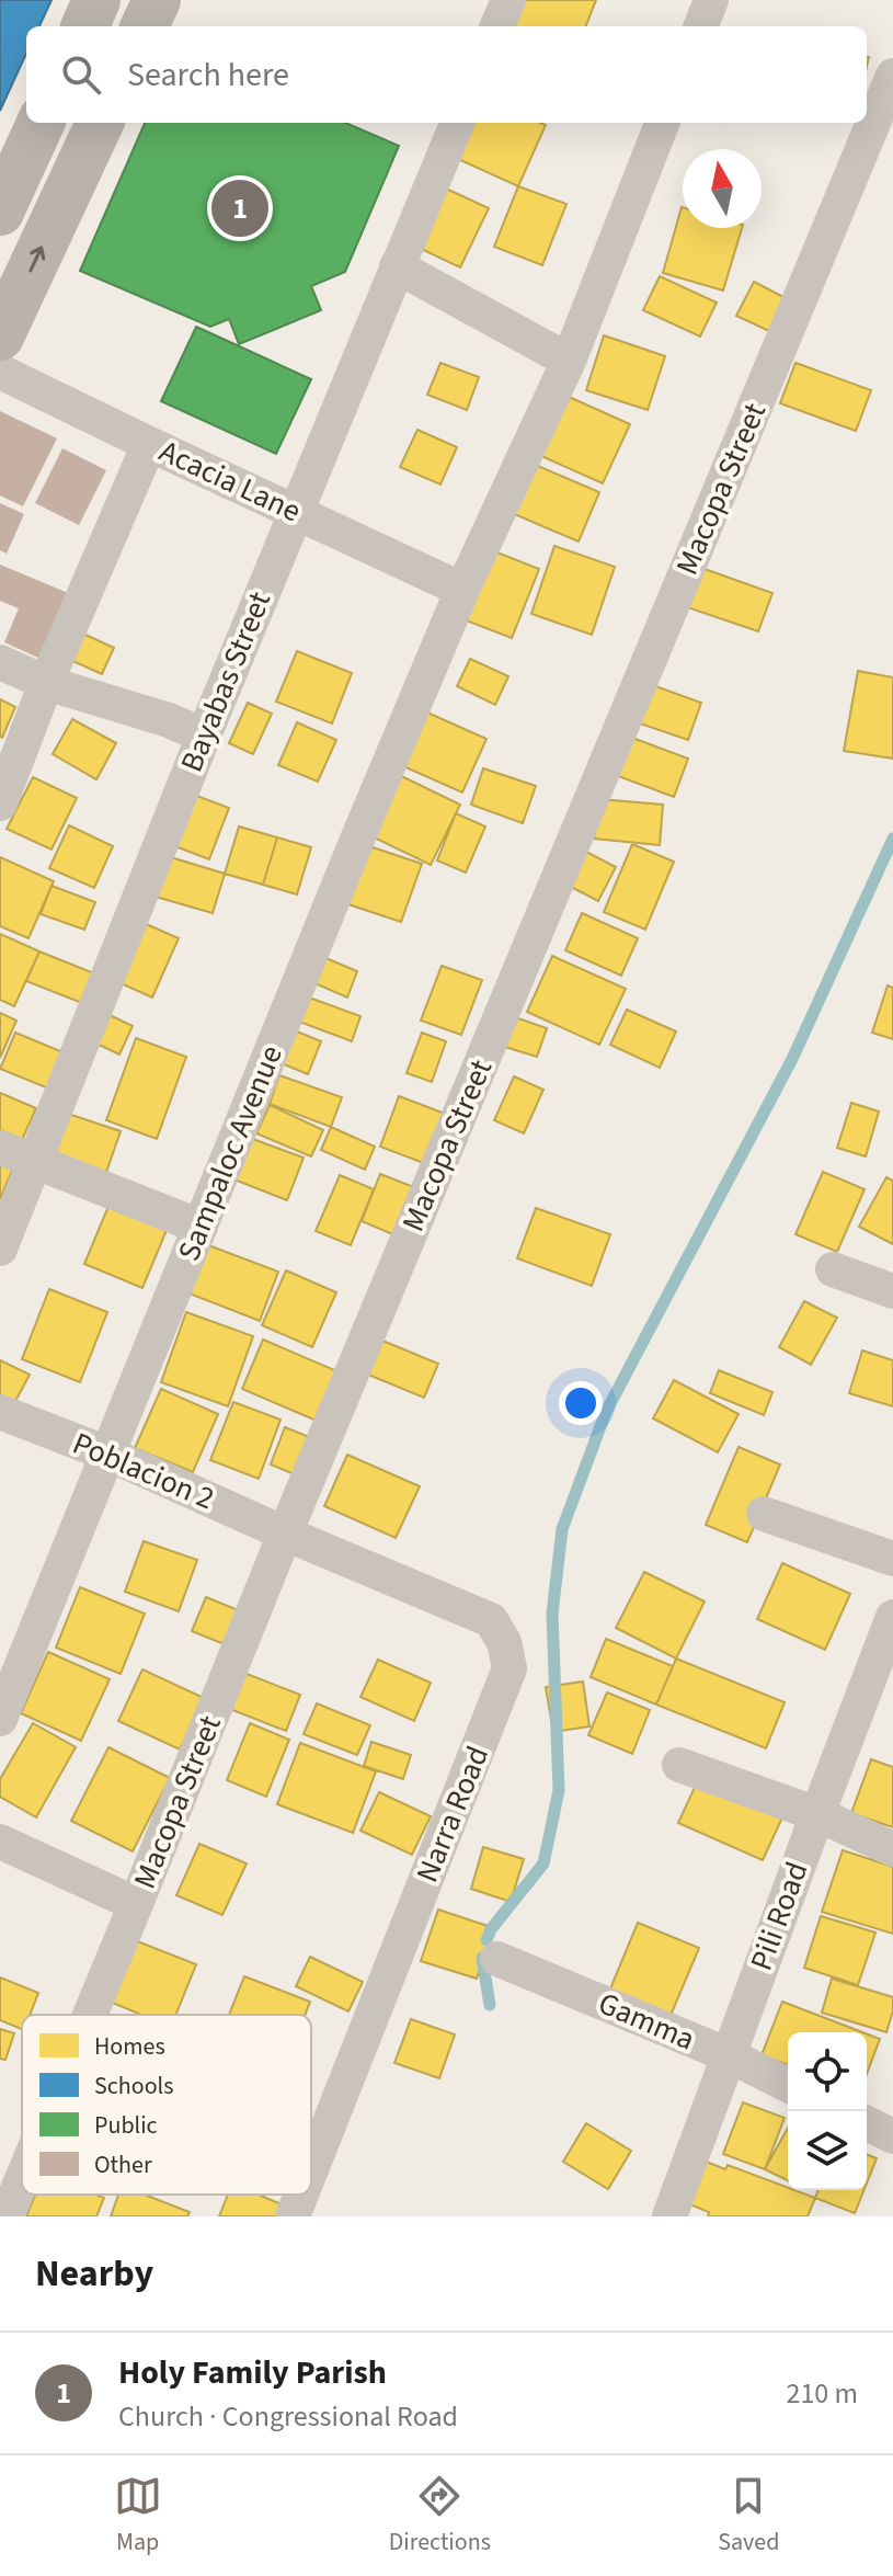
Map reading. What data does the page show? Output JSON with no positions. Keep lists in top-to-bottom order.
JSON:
{
  "streets": {
    "street": [
      "Acacia Lane",
      "Macopa Street",
      "Bayabas Street",
      "Sampaloc Avenue",
      "Poblacion 2",
      "Narra Road",
      "Pili Road",
      "Gamma"
    ]
  },
  "crossings": [
    ["Acacia Lane", "Bayabas Street"],
    ["Acacia Lane", "Sampaloc Avenue"],
    ["Macopa Street", "Poblacion 2"],
    ["Macopa Street", "Narra Road"],
    ["Sampaloc Avenue", "Poblacion 2"],
    ["Poblacion 2", "Narra Road"],
    ["Pili Road", "Gamma"]
  ],
  "legend": [
    "Homes",
    "Schools",
    "Public",
    "Other"
  ],
  "north": "top",
  "page": {
    "search": "Search here",
    "pins": "1",
    "heading": "Nearby",
    "list": [
      {
        "mark": "1",
        "name": "Holy Family Parish",
        "note": "Church · Congressional Road",
        "value": "210 m"
      }
    ],
    "nav": ["Map", "Directions", "Saved"]
  }
}
